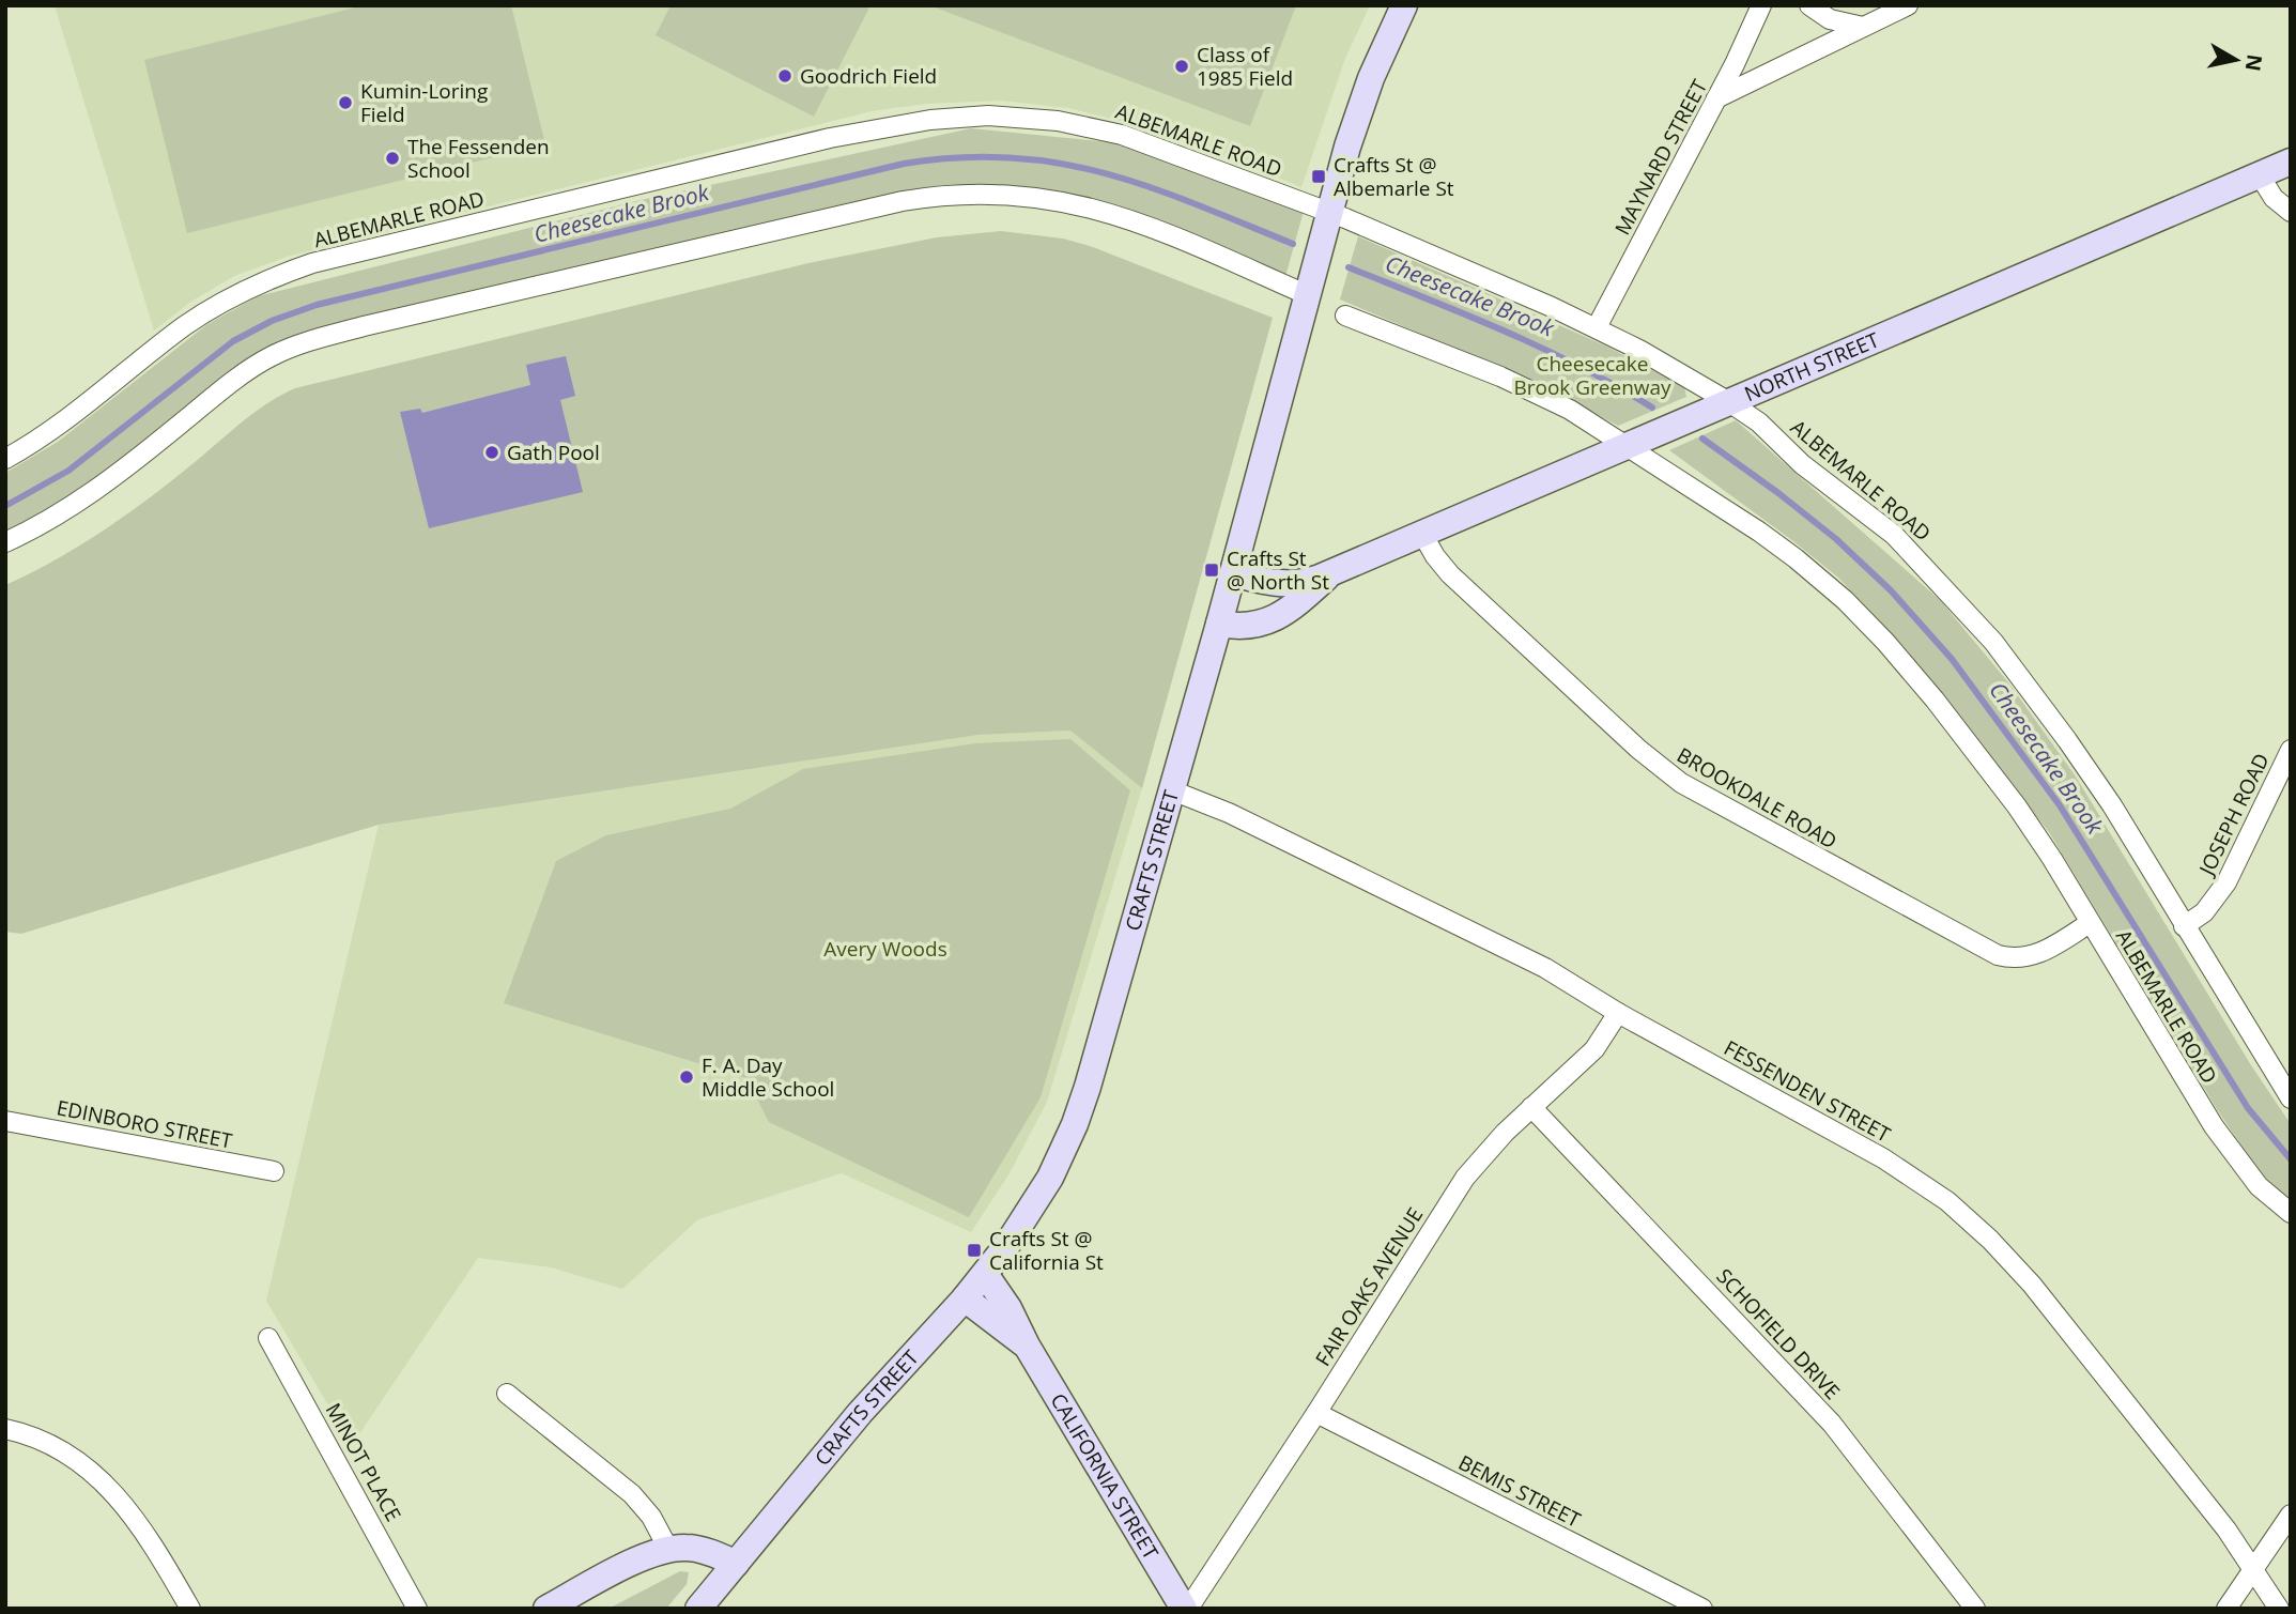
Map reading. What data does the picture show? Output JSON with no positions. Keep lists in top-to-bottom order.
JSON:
{
  "streets": {
    "main road": ["NORTH STREET", "CRAFTS STREET", "CALIFORNIA STREET"],
    "street": [
      "ALBEMARLE ROAD",
      "MAYNARD STREET",
      "BROOKDALE ROAD",
      "JOSEPH ROAD",
      "FESSENDEN STREET",
      "EDINBORO STREET",
      "FAIR OAKS AVENUE",
      "SCHOFIELD DRIVE",
      "MINOT PLACE",
      "BEMIS STREET"
    ]
  },
  "crossings": [
    ["ALBEMARLE ROAD", "MAYNARD STREET"],
    ["ALBEMARLE ROAD", "NORTH STREET"],
    ["ALBEMARLE ROAD", "BROOKDALE ROAD"],
    ["ALBEMARLE ROAD", "JOSEPH ROAD"],
    ["ALBEMARLE ROAD", "CRAFTS STREET"],
    ["NORTH STREET", "BROOKDALE ROAD"],
    ["NORTH STREET", "CRAFTS STREET"],
    ["CRAFTS STREET", "FESSENDEN STREET"],
    ["CRAFTS STREET", "CALIFORNIA STREET"],
    ["FESSENDEN STREET", "FAIR OAKS AVENUE"],
    ["FAIR OAKS AVENUE", "SCHOFIELD DRIVE"],
    ["FAIR OAKS AVENUE", "CALIFORNIA STREET"],
    ["FAIR OAKS AVENUE", "BEMIS STREET"]
  ],
  "water": ["Cheesecake Brook"],
  "parks": ["Cheesecake Brook Greenway", "Avery Woods"],
  "places": {
    "other": [
      "Class of 1985 Field",
      "Goodrich Field",
      "Kumin-Loring Field",
      "The Fessenden School",
      "Gath Pool",
      "F. A. Day Middle School"
    ],
    "transit": ["Crafts St @ Albemarle St", "Crafts St @ North St", "Crafts St @ California St"]
  },
  "north": "right"
}
